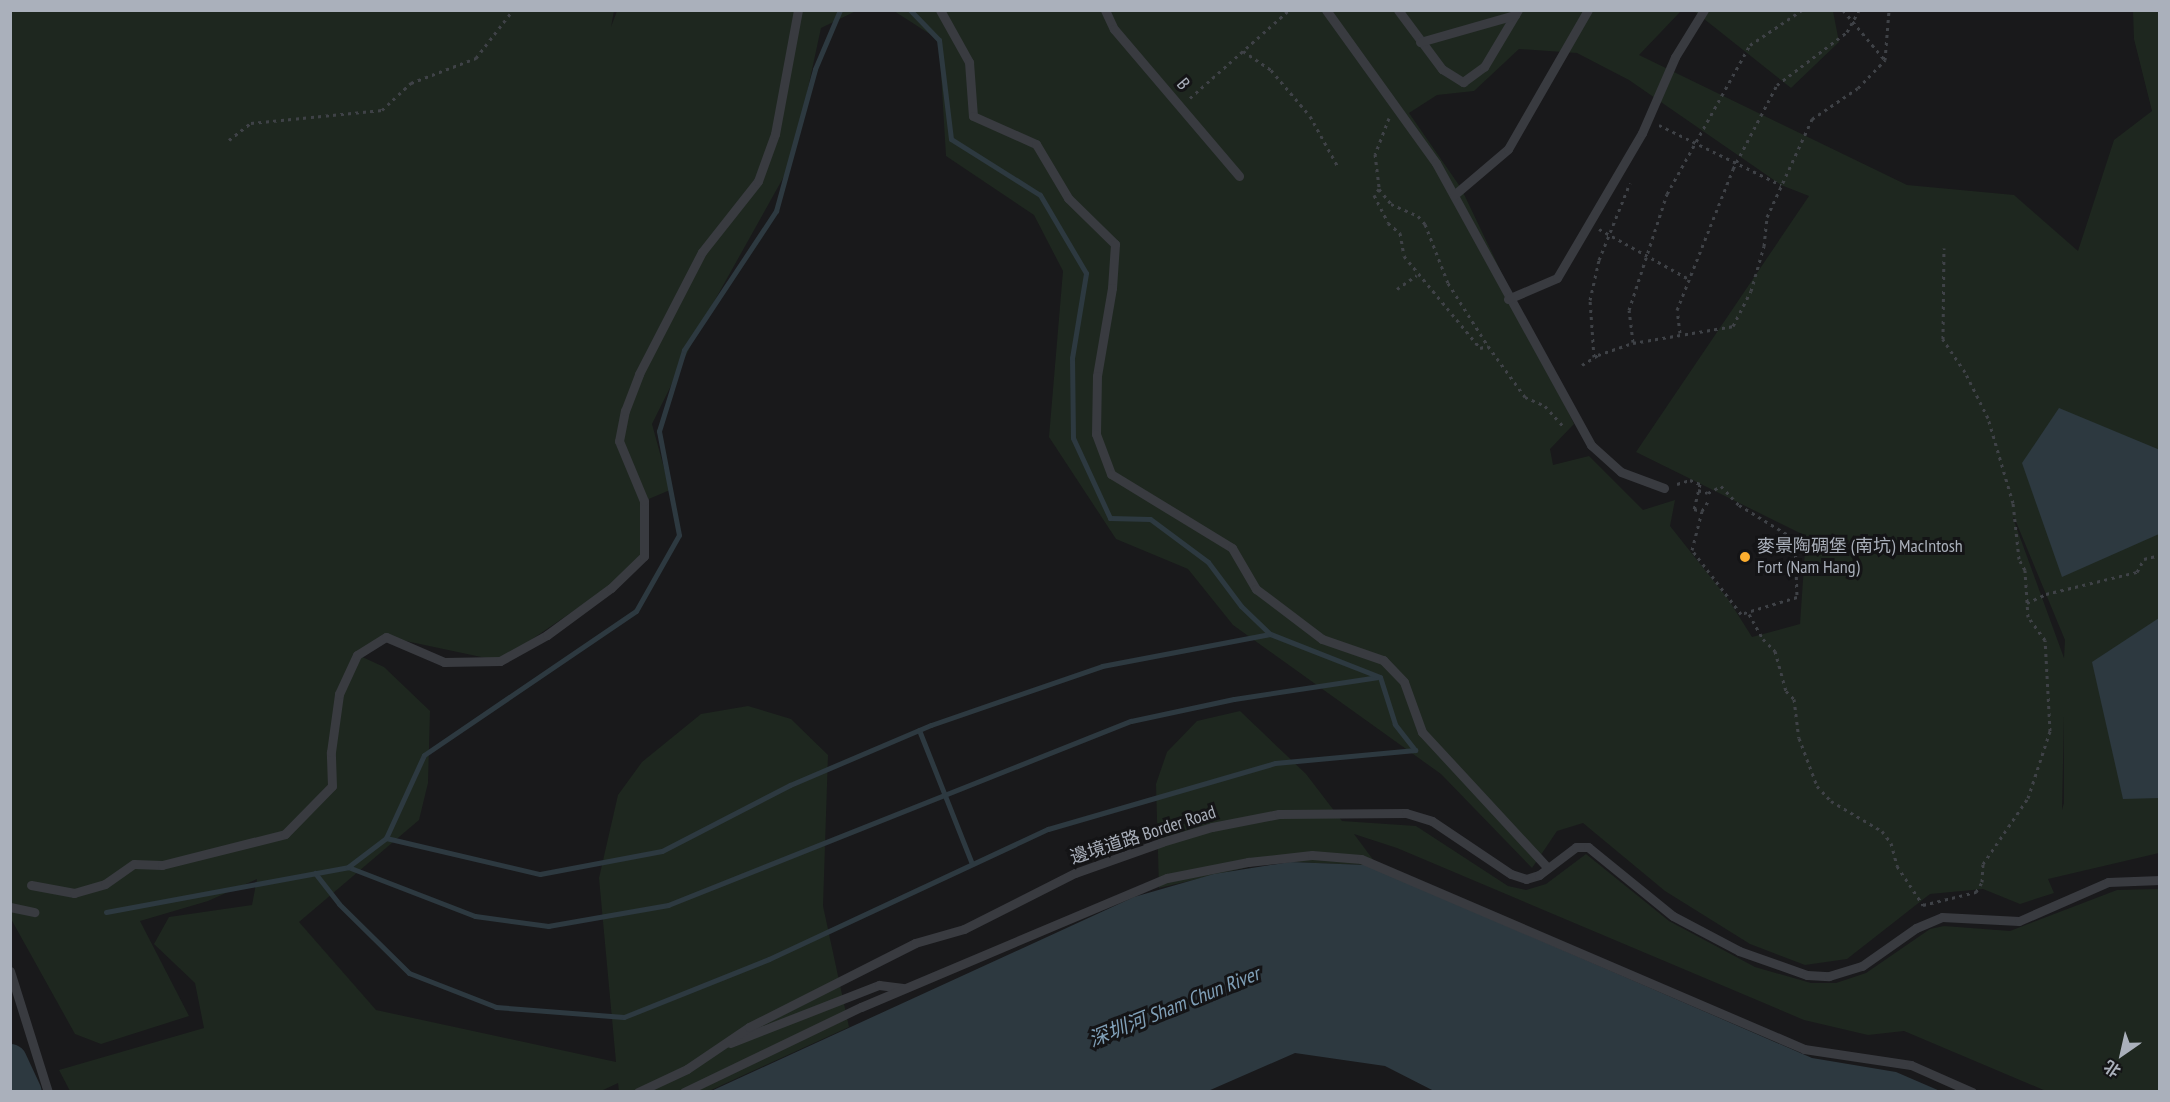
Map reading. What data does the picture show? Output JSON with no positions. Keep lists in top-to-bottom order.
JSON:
{
  "streets": {
    "lane": ["B", "邊境道路 Border Road"]
  },
  "water": ["深圳河 Sham Chun River"],
  "places": ["麥景陶碉堡 (南坑) MacIntosh Fort (Nam Hang)"],
  "north": "bottom left"
}
